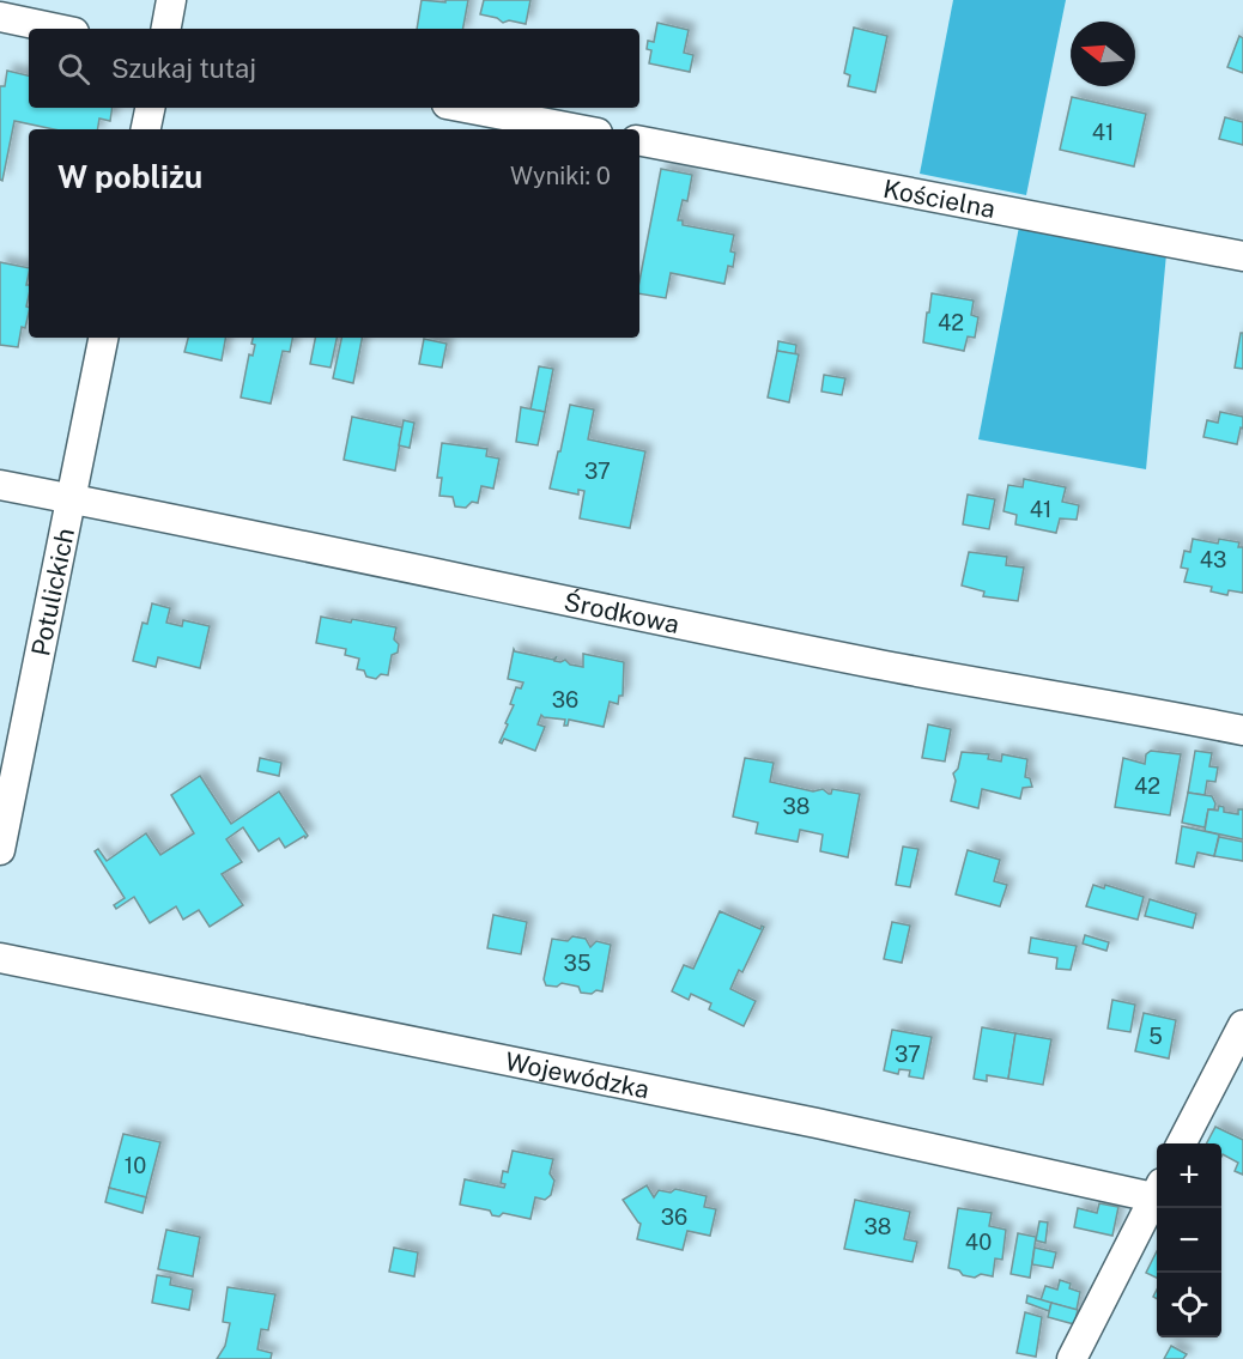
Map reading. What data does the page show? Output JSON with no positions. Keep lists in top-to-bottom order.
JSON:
{
  "streets": {
    "street": [
      "Kościelna",
      "Potulickich",
      "Środkowa",
      "Wojewódzka"
    ]
  },
  "crossings": [
    ["Potulickich", "Środkowa"]
  ],
  "house_numbers": [
    "41",
    "42",
    "37",
    "41",
    "43",
    "36",
    "42",
    "38",
    "35",
    "5",
    "37",
    "10",
    "36",
    "38",
    "40"
  ],
  "north": "left",
  "page": {
    "search": "Szukaj tutaj",
    "heading": ["W pobliżu", "Wyniki: 0"],
    "map_buttons": ["+", "−"]
  }
}
